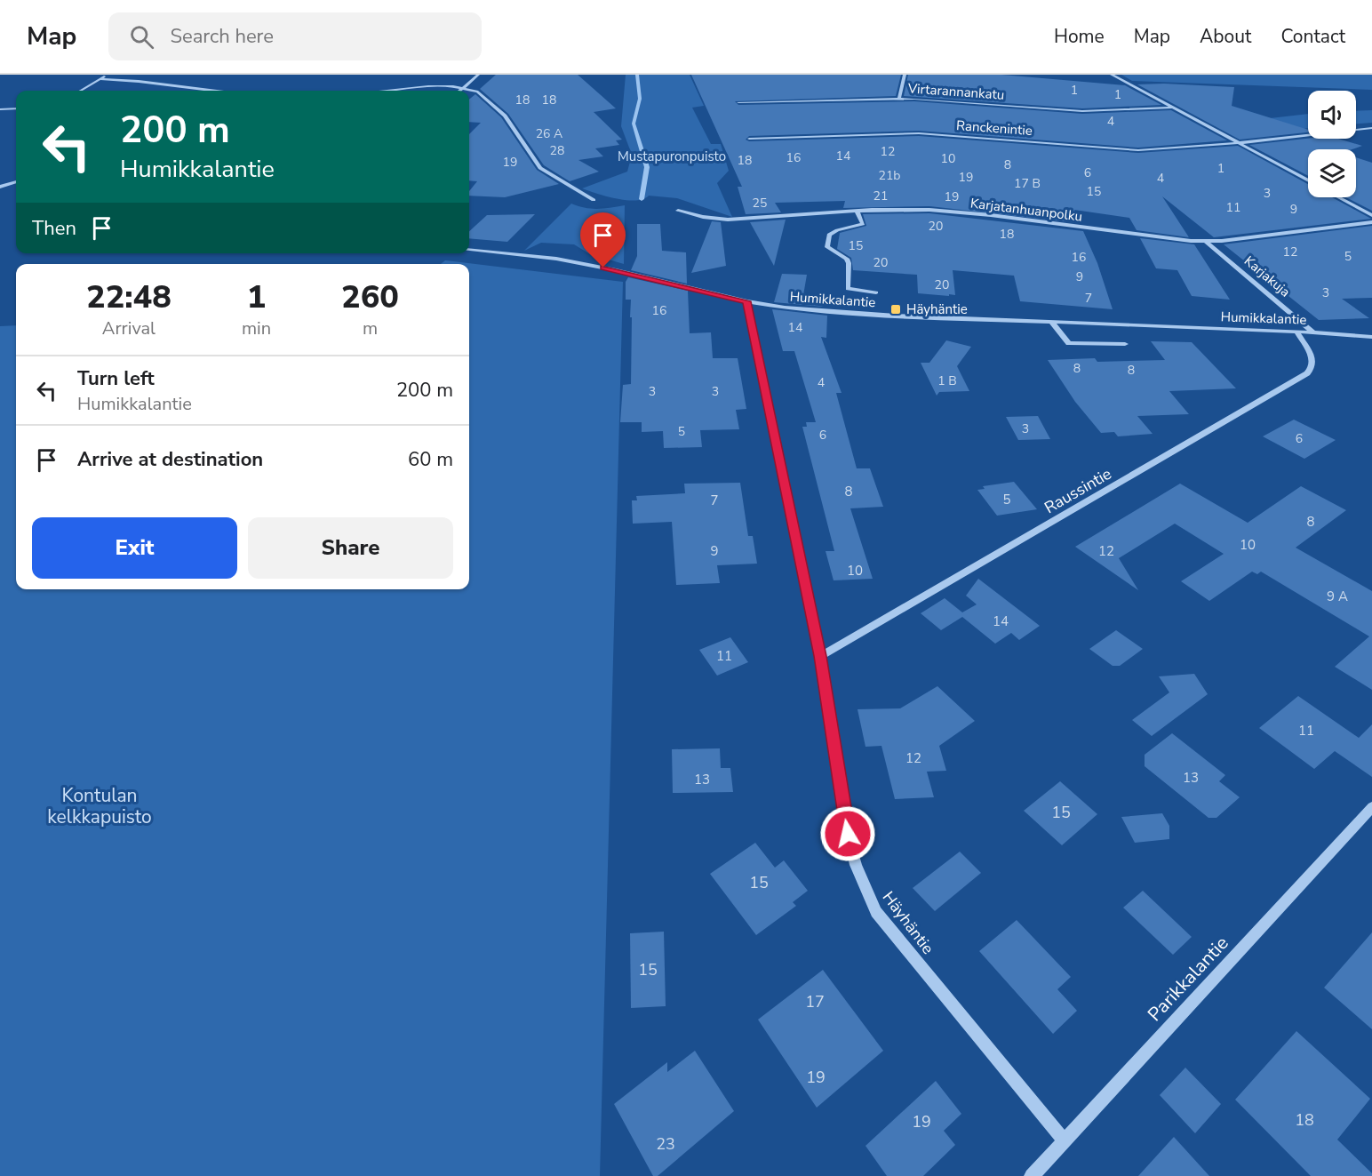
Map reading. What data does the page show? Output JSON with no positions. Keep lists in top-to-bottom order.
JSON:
{
  "streets": {
    "street": [
      "Virtarannankatu",
      "Ranckenintie",
      "Karjatanhuanpolku",
      "Karjakuja",
      "Humikkalantie",
      "Raussintie",
      "Häyhäntie",
      "Parikkalantie"
    ]
  },
  "crossings": [
    ["Karjatanhuanpolku", "Karjakuja"],
    ["Karjakuja", "Humikkalantie"],
    ["Humikkalantie", "Raussintie"],
    ["Humikkalantie", "Häyhäntie"],
    ["Raussintie", "Häyhäntie"],
    ["Häyhäntie", "Parikkalantie"]
  ],
  "parks": ["Mustapuronpuisto", "Kontulan kelkkapuisto"],
  "places": {
    "transit": ["Häyhäntie"]
  },
  "house_numbers": [
    "1",
    "1",
    "18",
    "18",
    "4",
    "26 A",
    "28",
    "12",
    "14",
    "16",
    "10",
    "18",
    "19",
    "8",
    "1",
    "6",
    "21b",
    "19",
    "4",
    "17 B",
    "15",
    "3",
    "21",
    "19",
    "25",
    "11",
    "9",
    "20",
    "18",
    "15",
    "12",
    "5",
    "16",
    "20",
    "9",
    "20",
    "3",
    "7",
    "16",
    "14",
    "8",
    "8",
    "1 B",
    "4",
    "3",
    "3",
    "3",
    "5",
    "6",
    "6",
    "8",
    "5",
    "7",
    "8",
    "10",
    "9",
    "12",
    "10",
    "9 A",
    "14",
    "11",
    "11",
    "12",
    "13",
    "13",
    "15",
    "15",
    "15",
    "17",
    "19",
    "18",
    "19",
    "23"
  ],
  "page": {
    "header": "Map",
    "search": "Search here",
    "nav": [
      "Home",
      "Map",
      "About",
      "Contact"
    ],
    "turn": ["200 m", "Humikkalantie"],
    "then": "Then",
    "eta": [
      "22:48",
      "Arrival",
      "1",
      "min",
      "260",
      "m"
    ],
    "list": [
      {
        "name": "Turn left",
        "note": "Humikkalantie",
        "value": "200 m"
      },
      {
        "name": "Arrive at destination",
        "value": "60 m"
      }
    ],
    "buttons": ["Exit", "Share"]
  }
}
